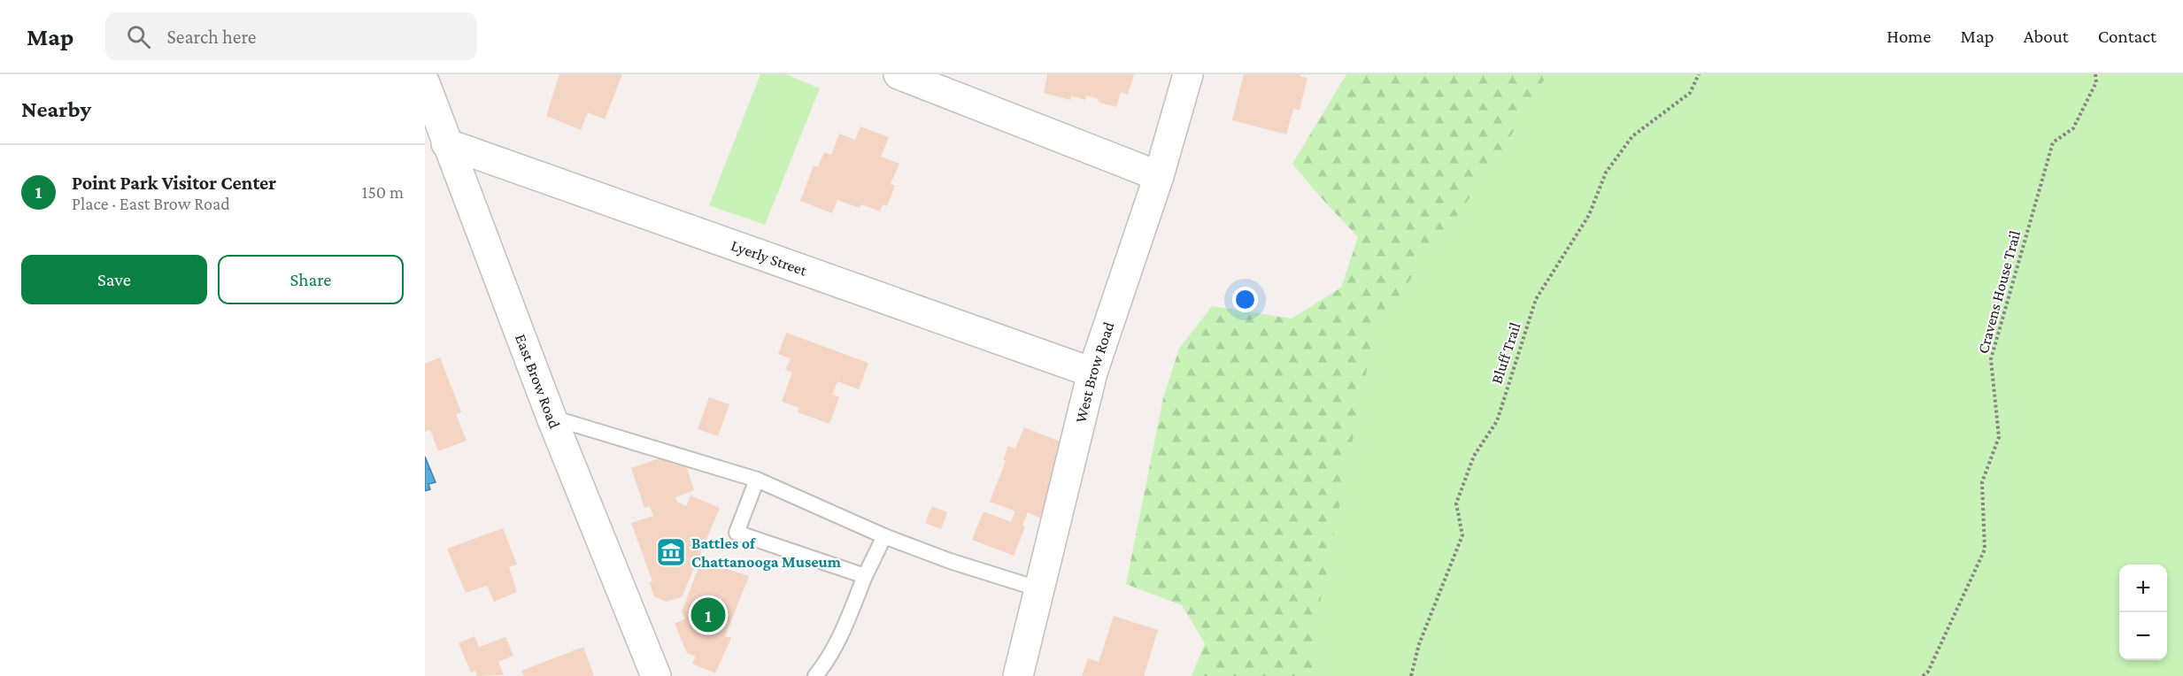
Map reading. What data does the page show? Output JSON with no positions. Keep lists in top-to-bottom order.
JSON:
{
  "streets": {
    "street": ["Lyerly Street", "West Brow Road", "East Brow Road"],
    "path": ["Cravens House Trail", "Bluff Trail"]
  },
  "crossings": [
    ["Lyerly Street", "West Brow Road"],
    ["Lyerly Street", "East Brow Road"]
  ],
  "places": {
    "museum": ["Battles of Chattanooga Museum"]
  },
  "page": {
    "header": "Map",
    "search": "Search here",
    "nav": [
      "Home",
      "Map",
      "About",
      "Contact"
    ],
    "heading": "Nearby",
    "list": [
      {
        "mark": "1",
        "name": "Point Park Visitor Center",
        "note": "Place · East Brow Road",
        "value": "150 m"
      }
    ],
    "buttons": ["Save", "Share"],
    "map_buttons": ["+", "−"],
    "pins": "1"
  }
}
